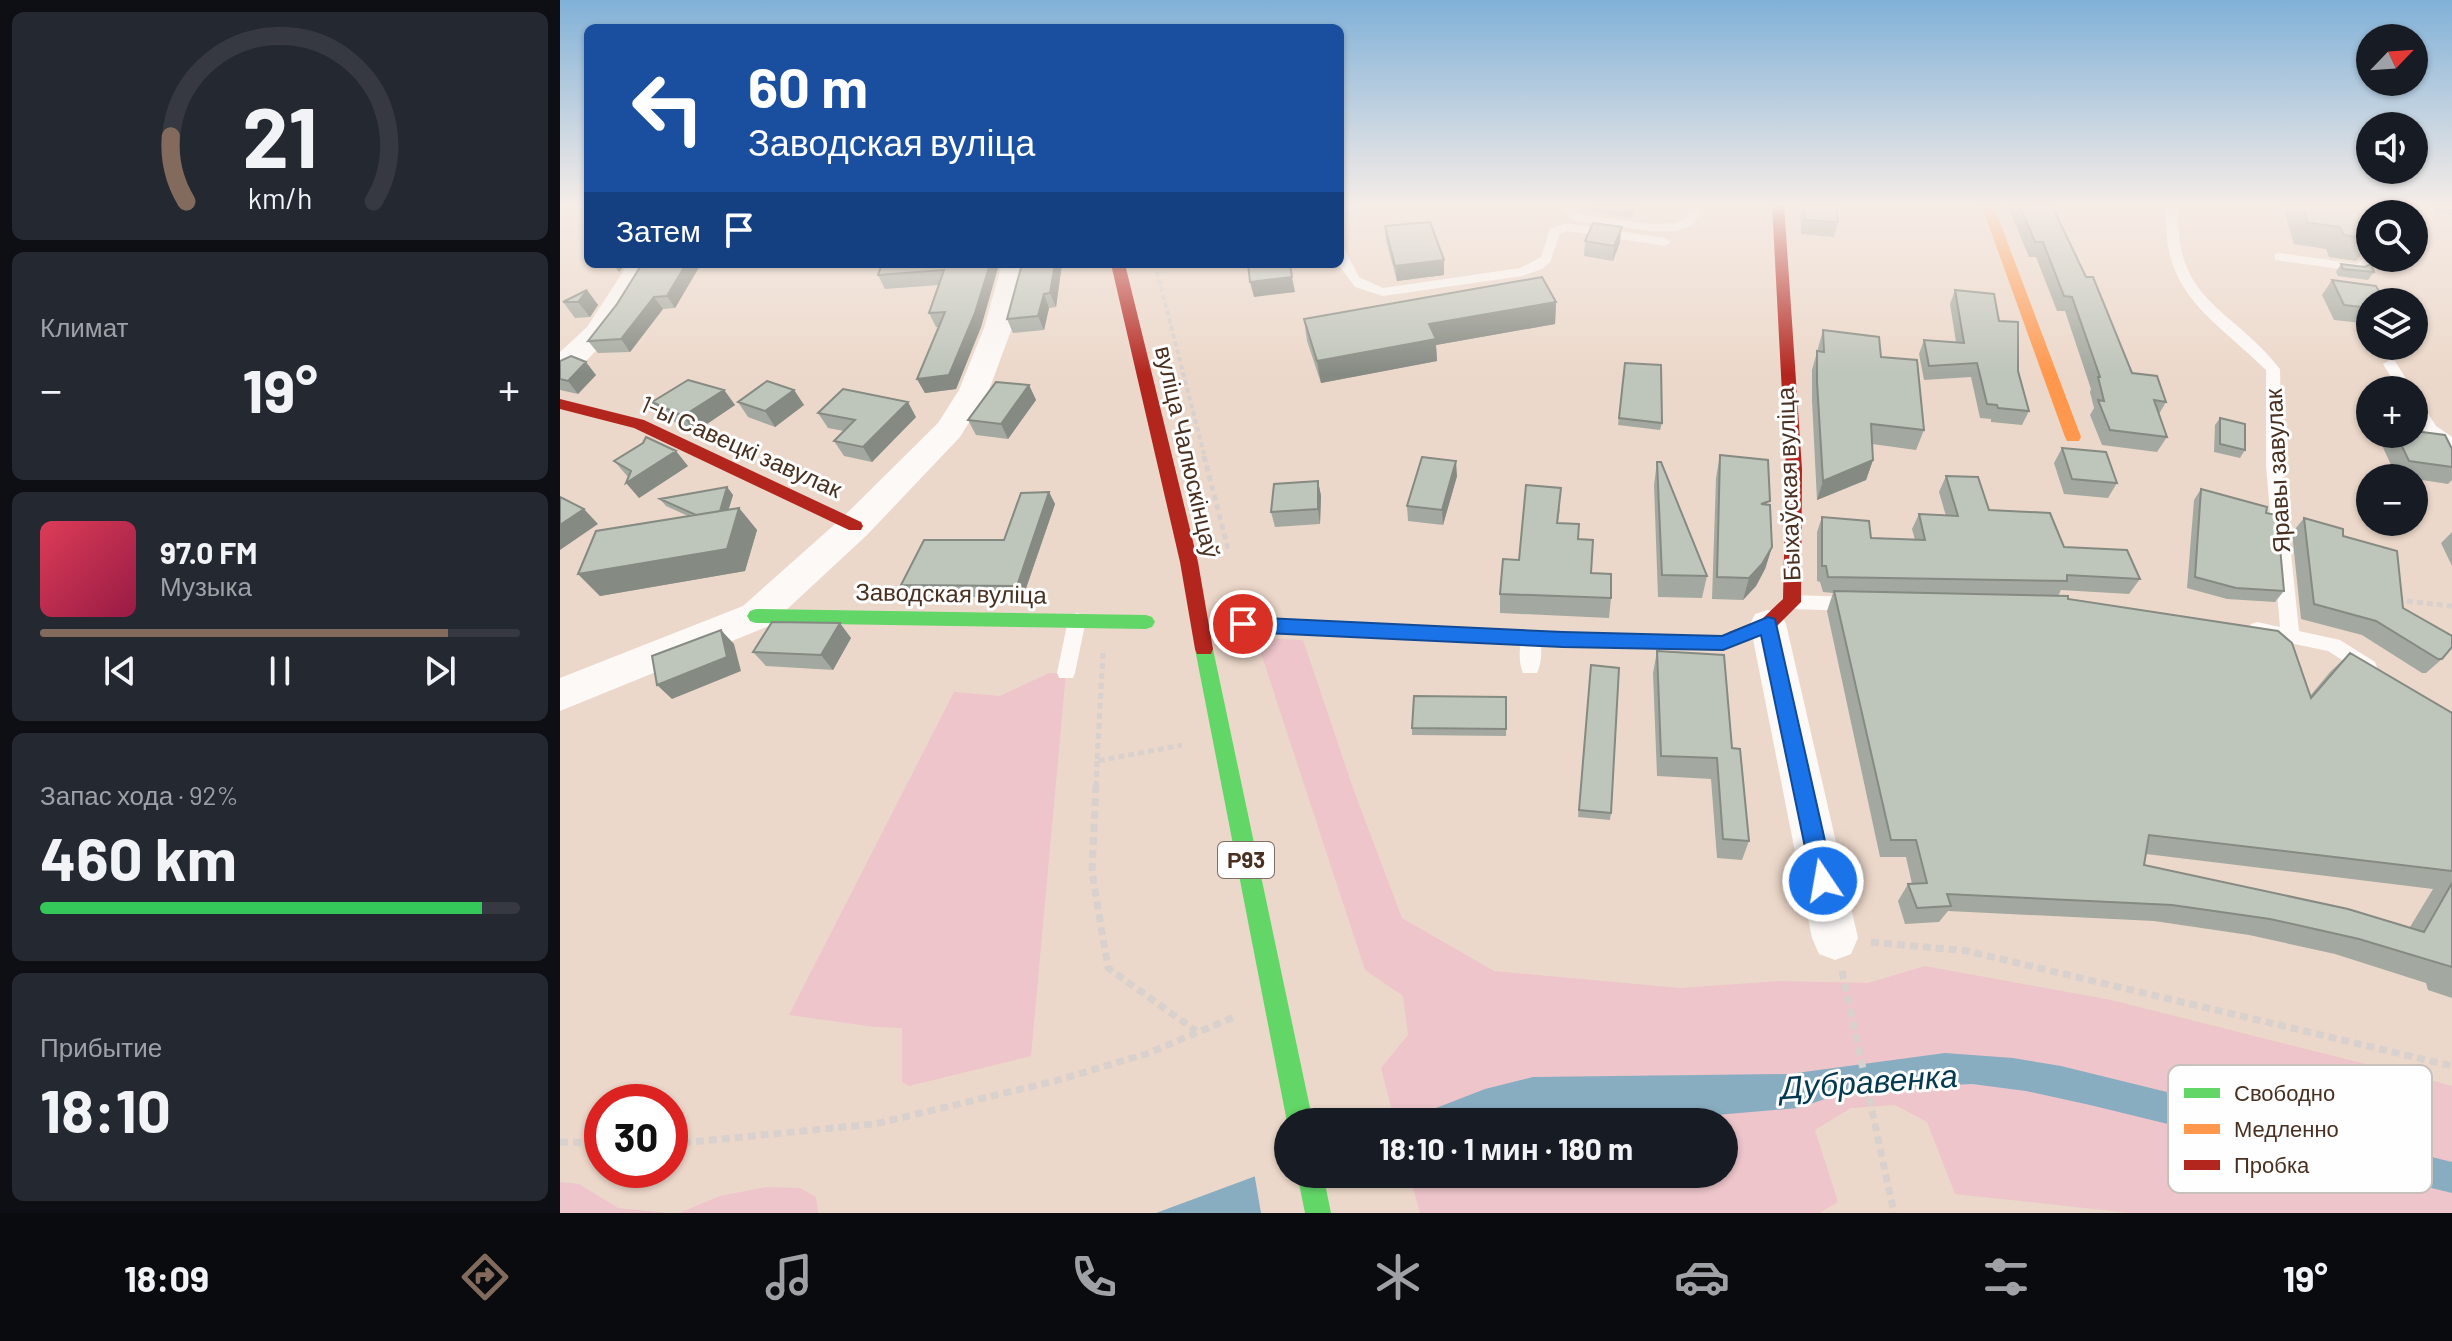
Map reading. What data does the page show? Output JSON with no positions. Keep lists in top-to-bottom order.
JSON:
{
  "streets": {
    "street": [
      "1-ы Савецкі завулак",
      "вуліца Чалюскінцаў",
      "Быхаўская вуліца",
      "Заводская вуліца",
      "Р93"
    ],
    "lane": ["Яравы завулак"]
  },
  "water": ["Дубравенка"],
  "legend": ["Свободно", "Медленно", "Пробка"],
  "north": "top right",
  "page": {
    "map_buttons": ["+", "−"],
    "turn": ["60 m", "Заводская вуліца"],
    "then": "Затем",
    "tile": [
      "Климат",
      ["Запас хода · 92%", "460 km"],
      ["Прибытие", "18:10"]
    ],
    "heat": ["−", "19°", "+"],
    "song": ["97.0 FM", "Музыка"],
    "limit": "30",
    "trip": "18:10 · 1 мин · 180 m",
    "tabs": ["18:09", "19°"],
    "gauge": ["21", "km/h"]
  }
}
